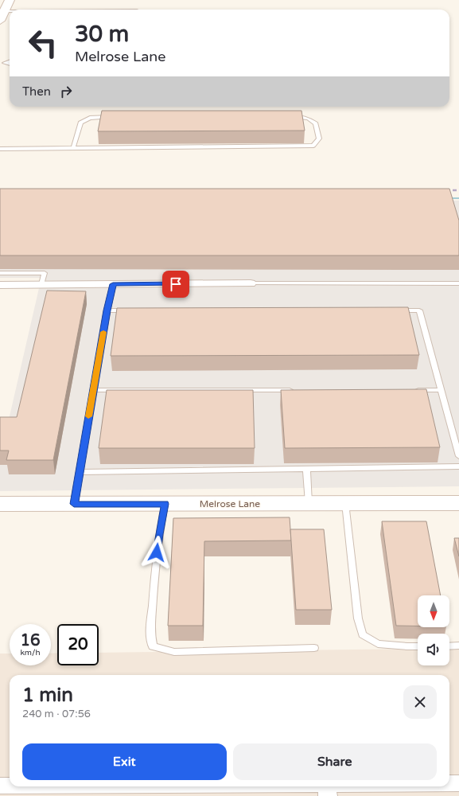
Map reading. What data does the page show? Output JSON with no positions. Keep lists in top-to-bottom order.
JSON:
{
  "streets": {
    "street": ["Melrose Lane"]
  },
  "north": "bottom",
  "page": {
    "turn": ["30 m", "Melrose Lane"],
    "then": "Then",
    "speed": "16 km/h",
    "limit": "20",
    "heading": ["1 min", "240 m · 07:56"],
    "buttons": ["Exit", "Share"]
  }
}
